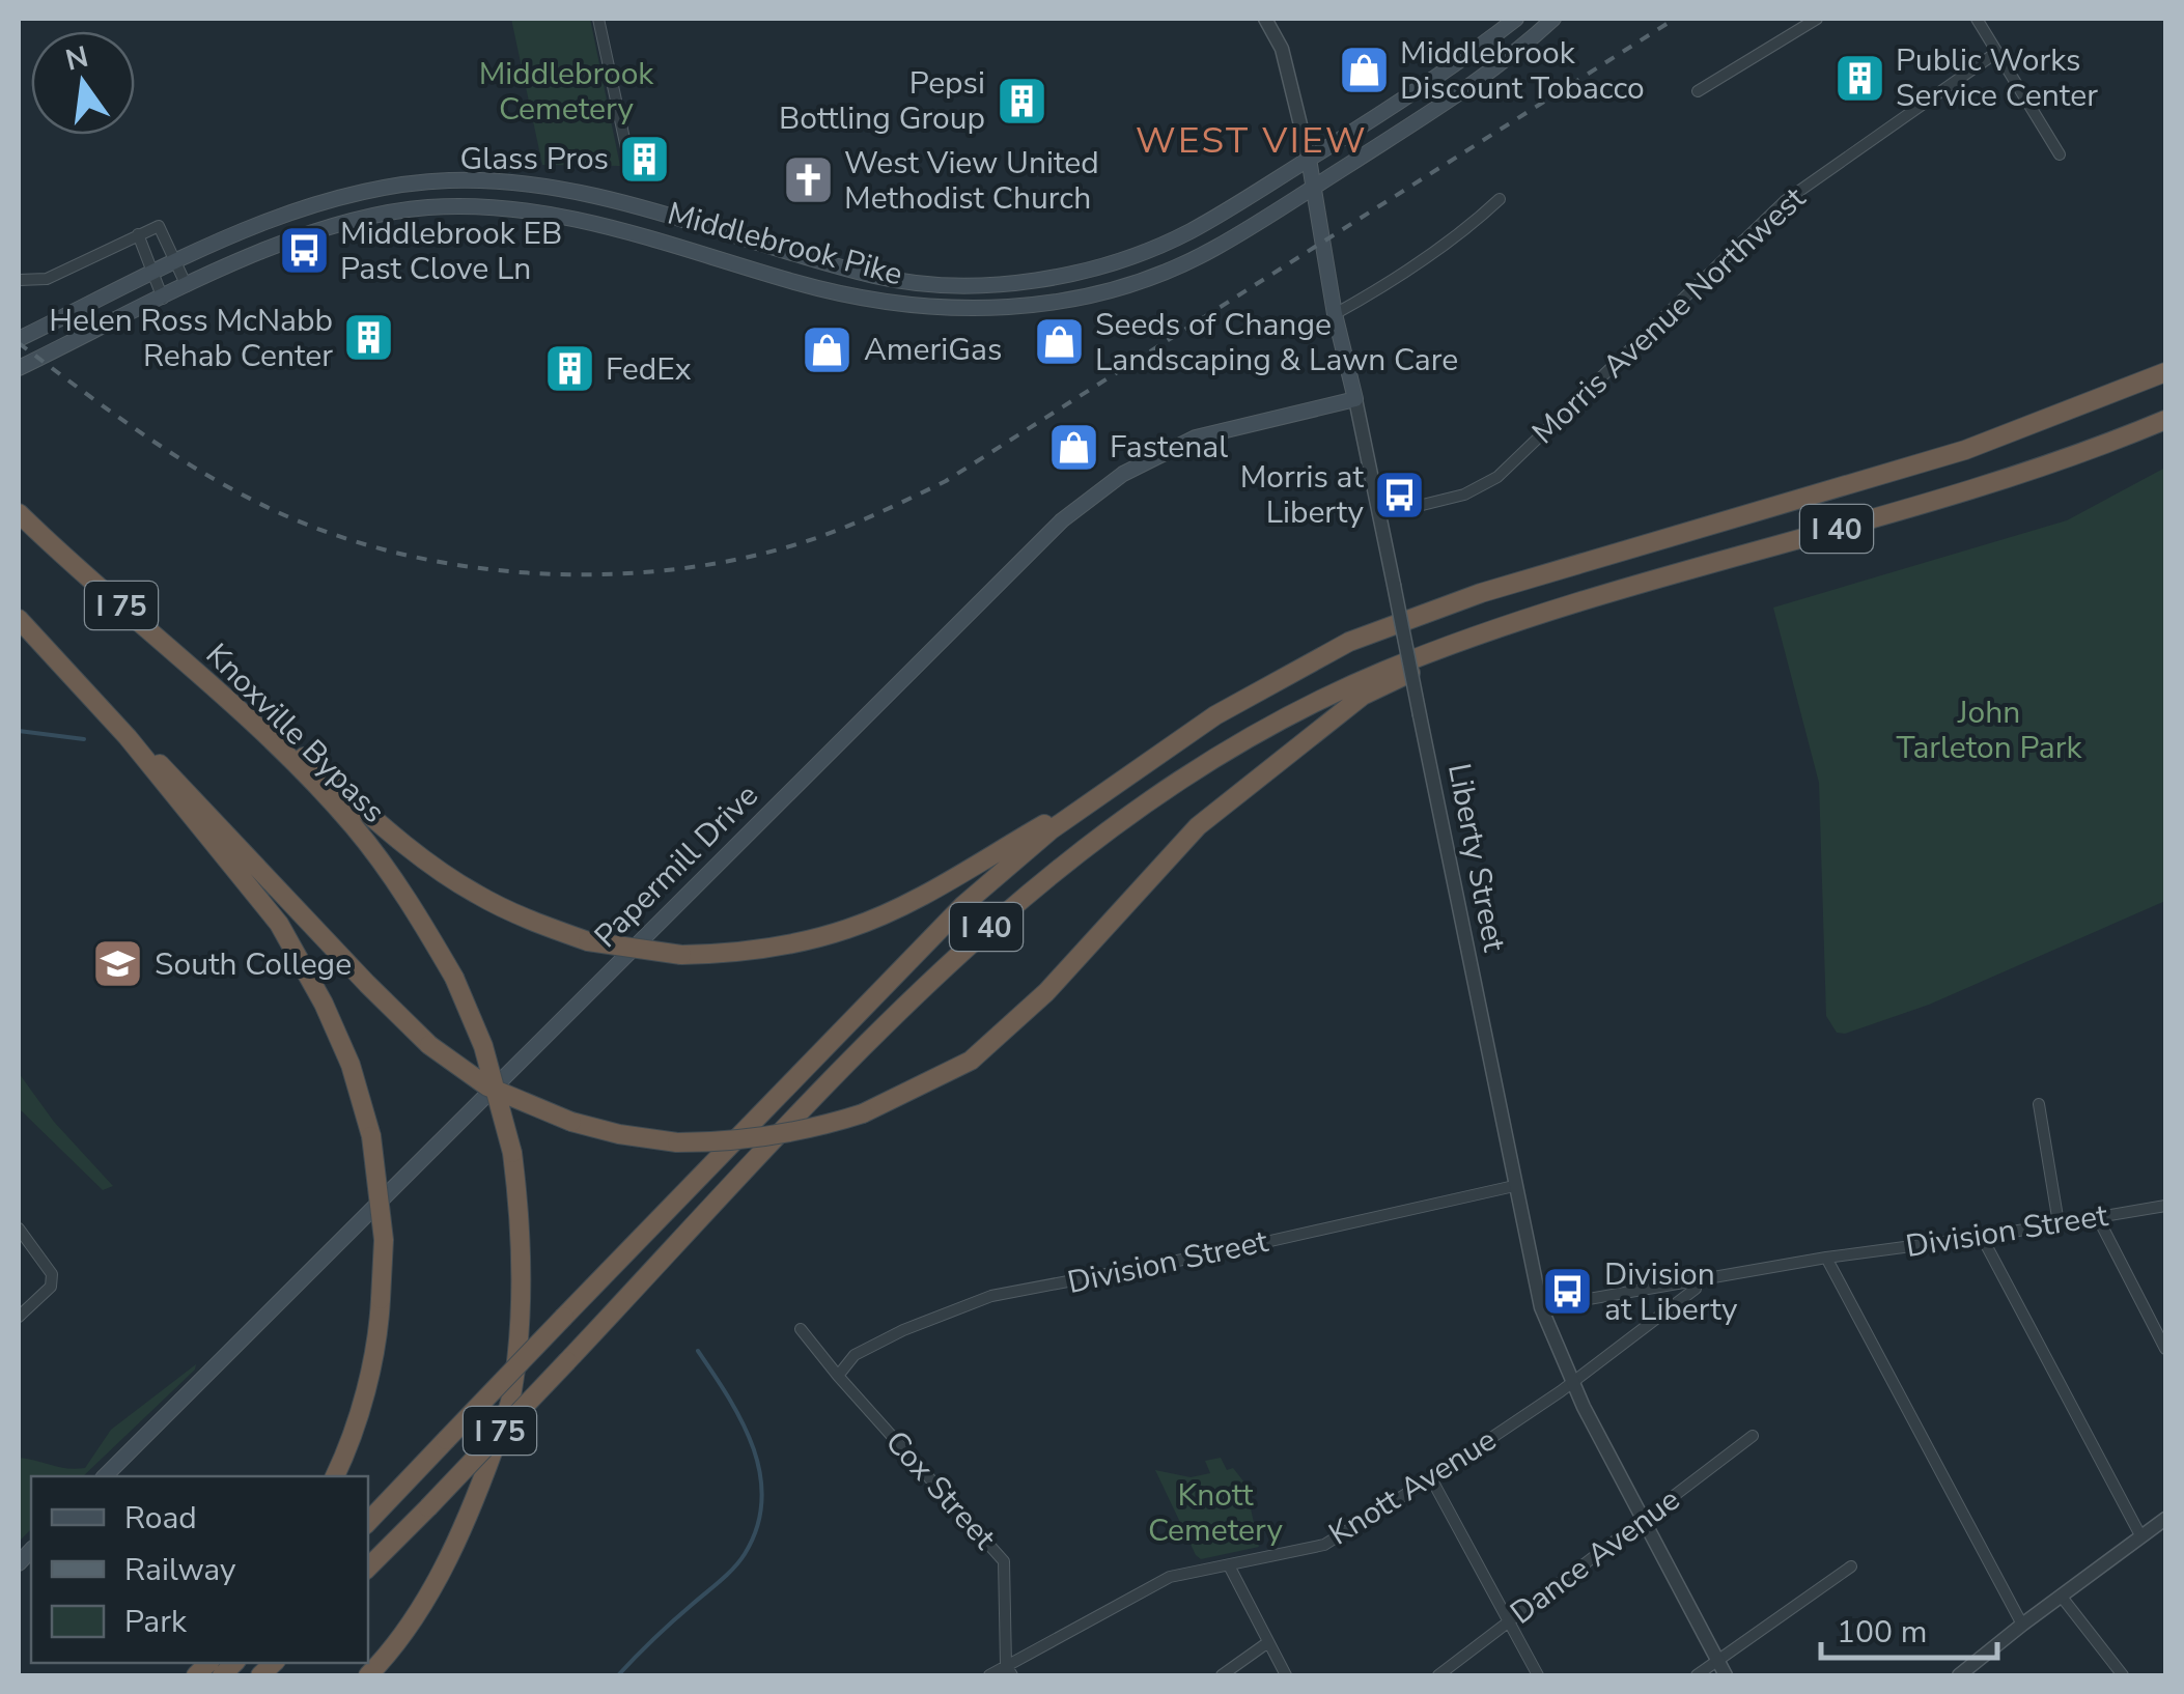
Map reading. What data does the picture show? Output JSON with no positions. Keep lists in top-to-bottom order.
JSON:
{
  "streets": {
    "highway": ["I 40", "I 75", "Knoxville Bypass"],
    "main road": ["Middlebrook Pike", "Liberty Street", "Papermill Drive"],
    "street": [
      "Morris Avenue Northwest",
      "Division Street",
      "Knott Avenue",
      "Cox Street",
      "Dance Avenue"
    ]
  },
  "crossings": [
    ["Middlebrook Pike", "Liberty Street"],
    ["Morris Avenue Northwest", "Liberty Street"],
    ["Liberty Street", "Papermill Drive"],
    ["Liberty Street", "Division Street"],
    ["Liberty Street", "Knott Avenue"],
    ["Liberty Street", "Dance Avenue"],
    ["Division Street", "Knott Avenue"],
    ["Division Street", "Cox Street"],
    ["Knott Avenue", "Cox Street"]
  ],
  "districts": ["WEST VIEW"],
  "parks": ["Middlebrook Cemetery", "John Tarleton Park", "Knott Cemetery"],
  "places": {
    "shop": [
      "Middlebrook Discount Tobacco",
      "Seeds of Change Landscaping & Lawn Care",
      "AmeriGas",
      "Fastenal"
    ],
    "building": [
      "Public Works Service Center",
      "Pepsi Bottling Group",
      "Glass Pros",
      "Helen Ross McNabb Rehab Center",
      "FedEx"
    ],
    "church": ["West View United Methodist Church"],
    "bus stop": ["Middlebrook EB Past Clove Ln", "Morris at Liberty", "Division at Liberty"],
    "school or university": ["South College"]
  },
  "legend": ["Road", "Railway", "Park"],
  "scale_bar": "100 m",
  "north": "top"
}
